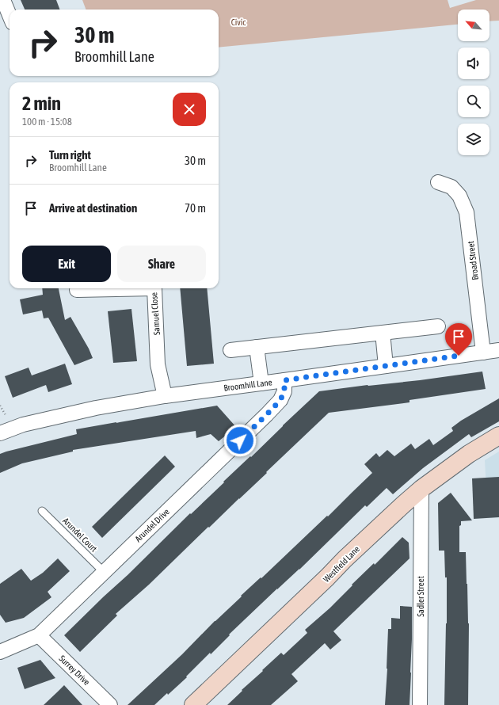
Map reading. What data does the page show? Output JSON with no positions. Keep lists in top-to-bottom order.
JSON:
{
  "streets": {
    "street": [
      "Broad Street",
      "Samuel Close",
      "Broomhill Lane",
      "Arundel Drive",
      "Westfield Lane",
      "Sadler Street",
      "Surrey Drive"
    ],
    "lane": ["Arundel Court"]
  },
  "crossings": [
    ["Broad Street", "Broomhill Lane"],
    ["Samuel Close", "Broomhill Lane"],
    ["Broomhill Lane", "Arundel Drive"],
    ["Arundel Drive", "Arundel Court"],
    ["Arundel Drive", "Surrey Drive"],
    ["Westfield Lane", "Sadler Street"]
  ],
  "parks": ["Civic"],
  "north": "top left",
  "page": {
    "turn": ["30 m", "Broomhill Lane"],
    "heading": ["2 min", "100 m · 15:08"],
    "list": [
      {
        "name": "Turn right",
        "note": "Broomhill Lane",
        "value": "30 m"
      },
      {
        "name": "Arrive at destination",
        "value": "70 m"
      }
    ],
    "buttons": ["Exit", "Share"]
  }
}
